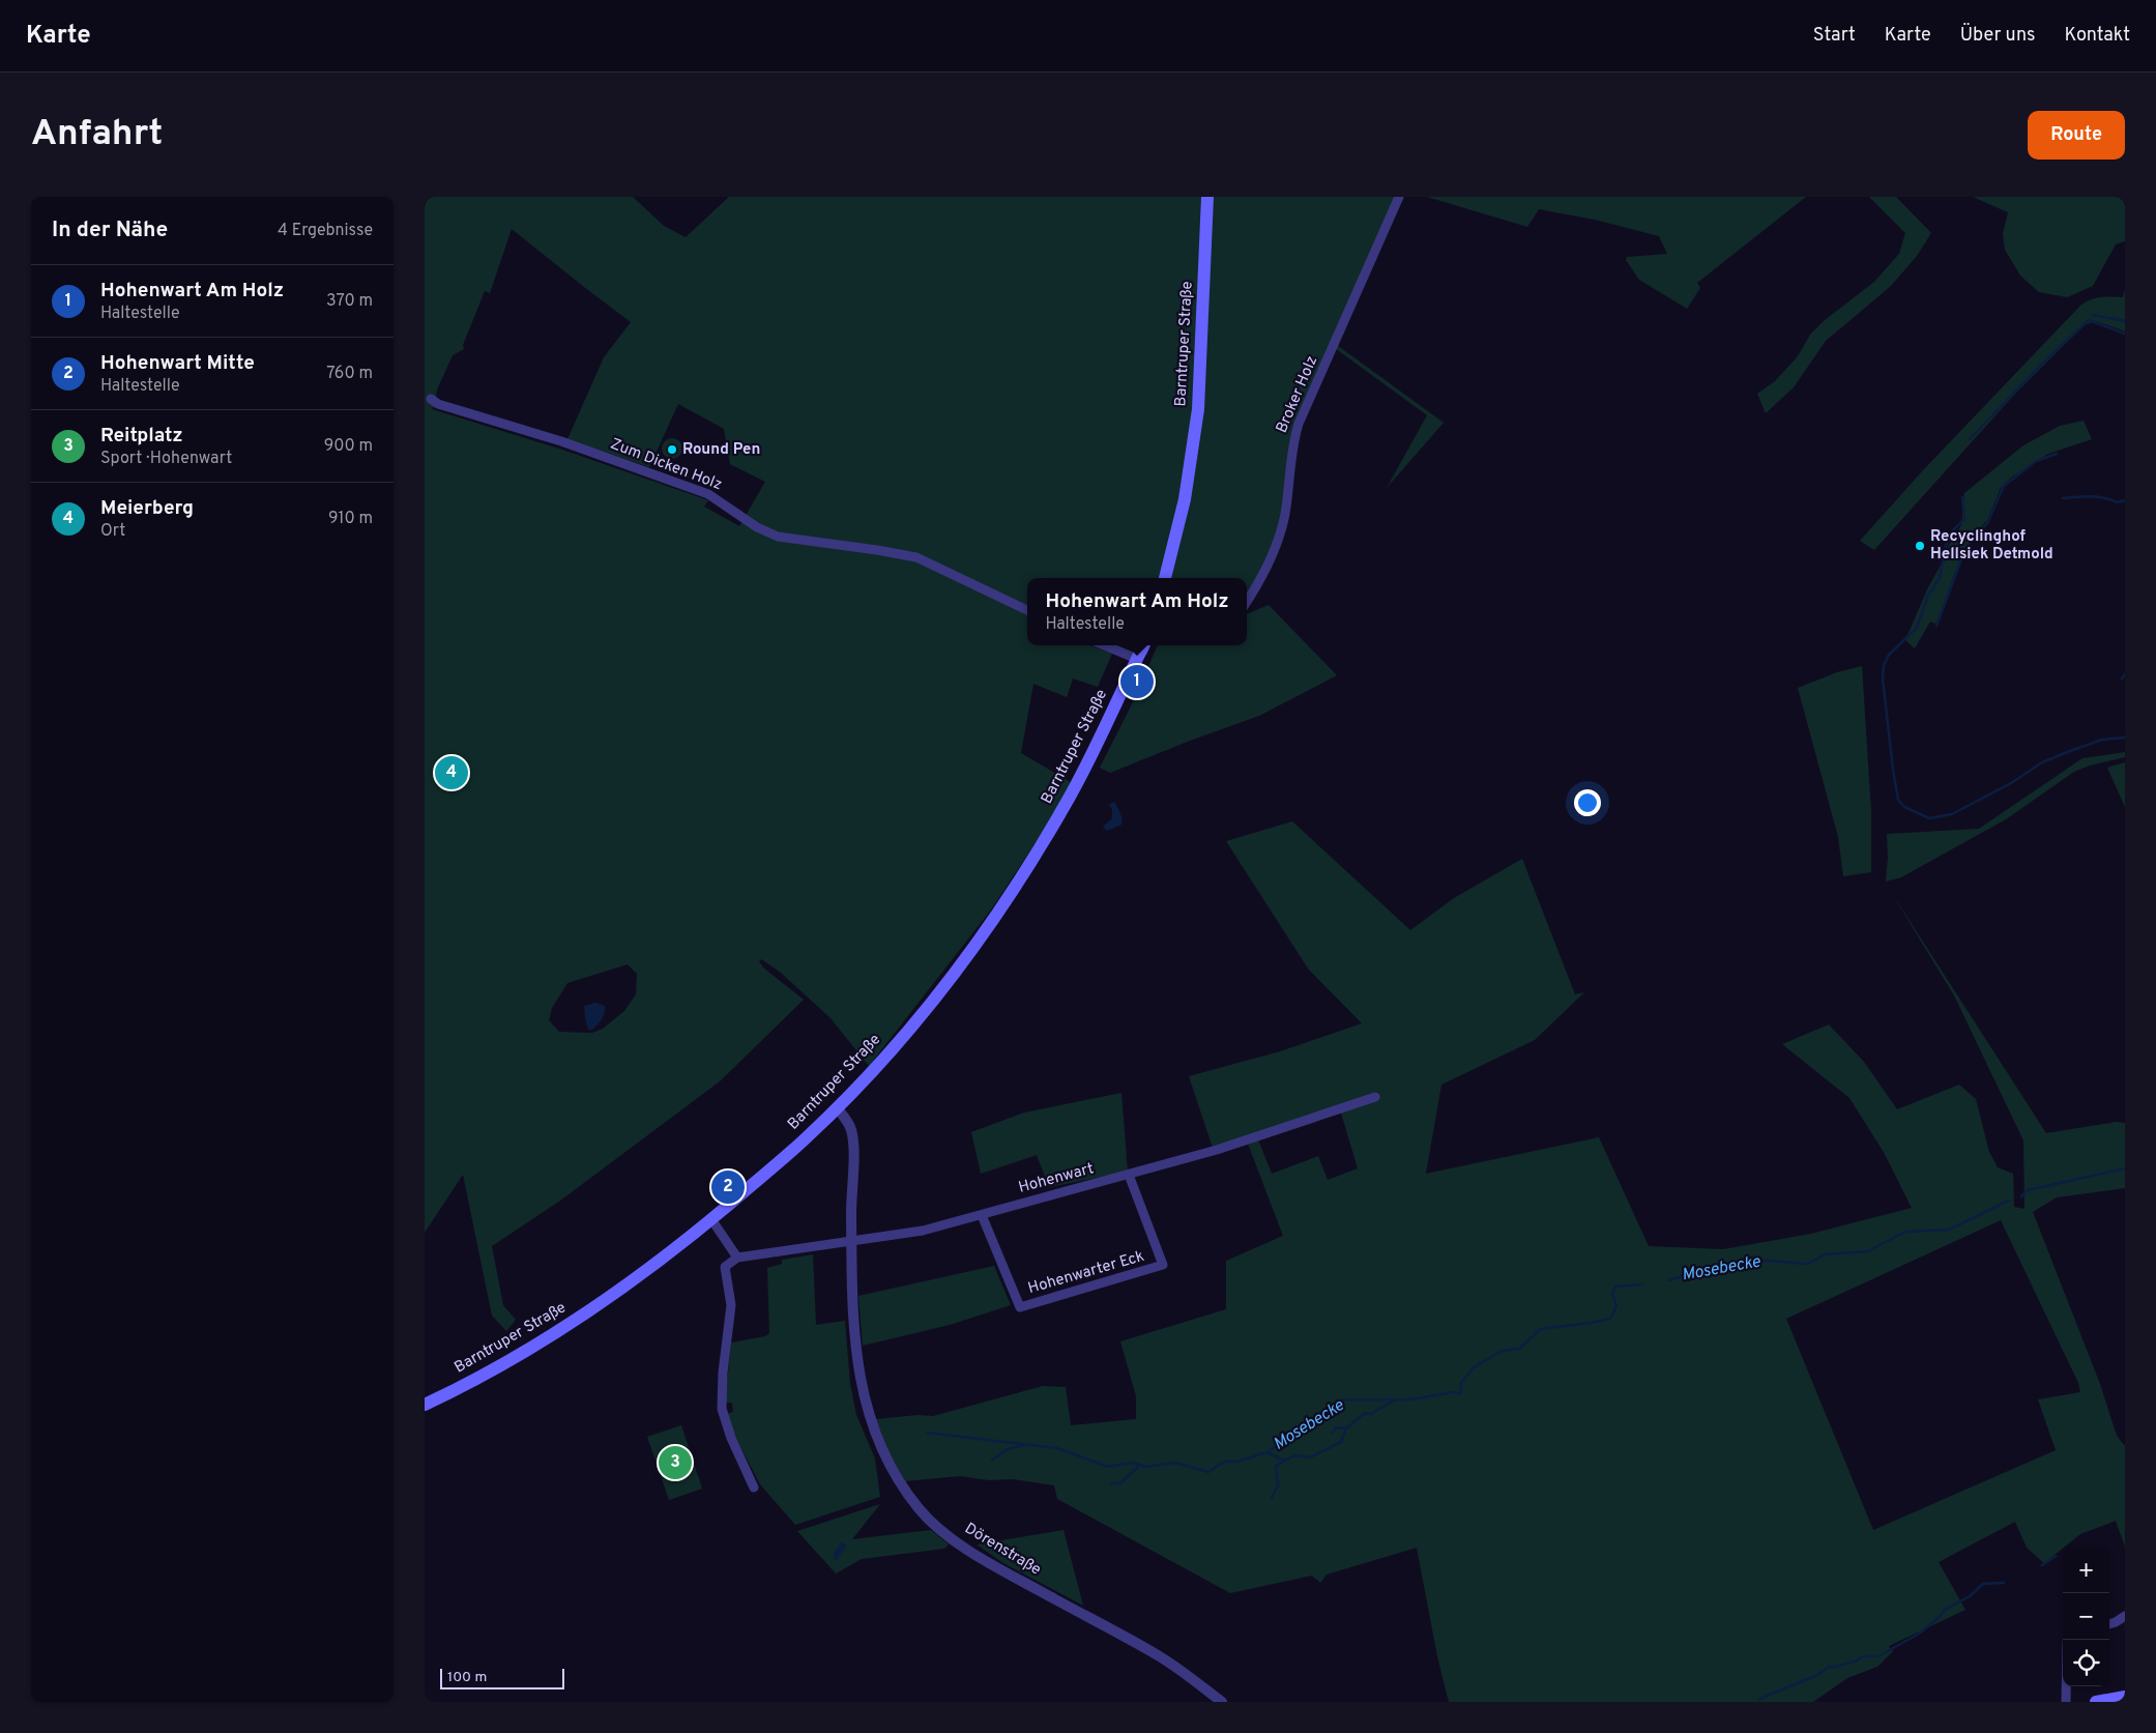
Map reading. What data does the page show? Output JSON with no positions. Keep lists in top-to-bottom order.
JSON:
{
  "streets": {
    "main road": ["Barntruper Straße"],
    "street": [
      "Broker Holz",
      "Zum Dicken Holz",
      "Hohenwart",
      "Hohenwarter Eck",
      "Dörenstraße"
    ]
  },
  "crossings": [
    ["Barntruper Straße", "Dörenstraße"],
    ["Hohenwart", "Hohenwarter Eck"],
    ["Hohenwart", "Dörenstraße"]
  ],
  "water": ["Mosebecke"],
  "places": ["Round Pen", "Recyclinghof Hellsiek Detmold"],
  "scale_bar": "100 m",
  "page": {
    "header": "Karte",
    "nav": [
      "Start",
      "Karte",
      "Über uns",
      "Kontakt"
    ],
    "buttons": "Route",
    "title": "Anfahrt",
    "heading": ["In der Nähe", "4 Ergebnisse"],
    "list": [
      {
        "mark": "1",
        "name": "Hohenwart Am Holz",
        "note": "Haltestelle",
        "value": "370 m"
      },
      {
        "mark": "2",
        "name": "Hohenwart Mitte",
        "note": "Haltestelle",
        "value": "760 m"
      },
      {
        "mark": "3",
        "name": "Reitplatz",
        "note": "Sport · Hohenwart",
        "value": "900 m"
      },
      {
        "mark": "4",
        "name": "Meierberg",
        "note": "Ort",
        "value": "910 m"
      }
    ],
    "popup": ["Hohenwart Am Holz", "Haltestelle"],
    "pins": [
      "1",
      "4",
      "2",
      "3"
    ],
    "map_buttons": ["+", "−"],
    "scale": "100 m"
  }
}
